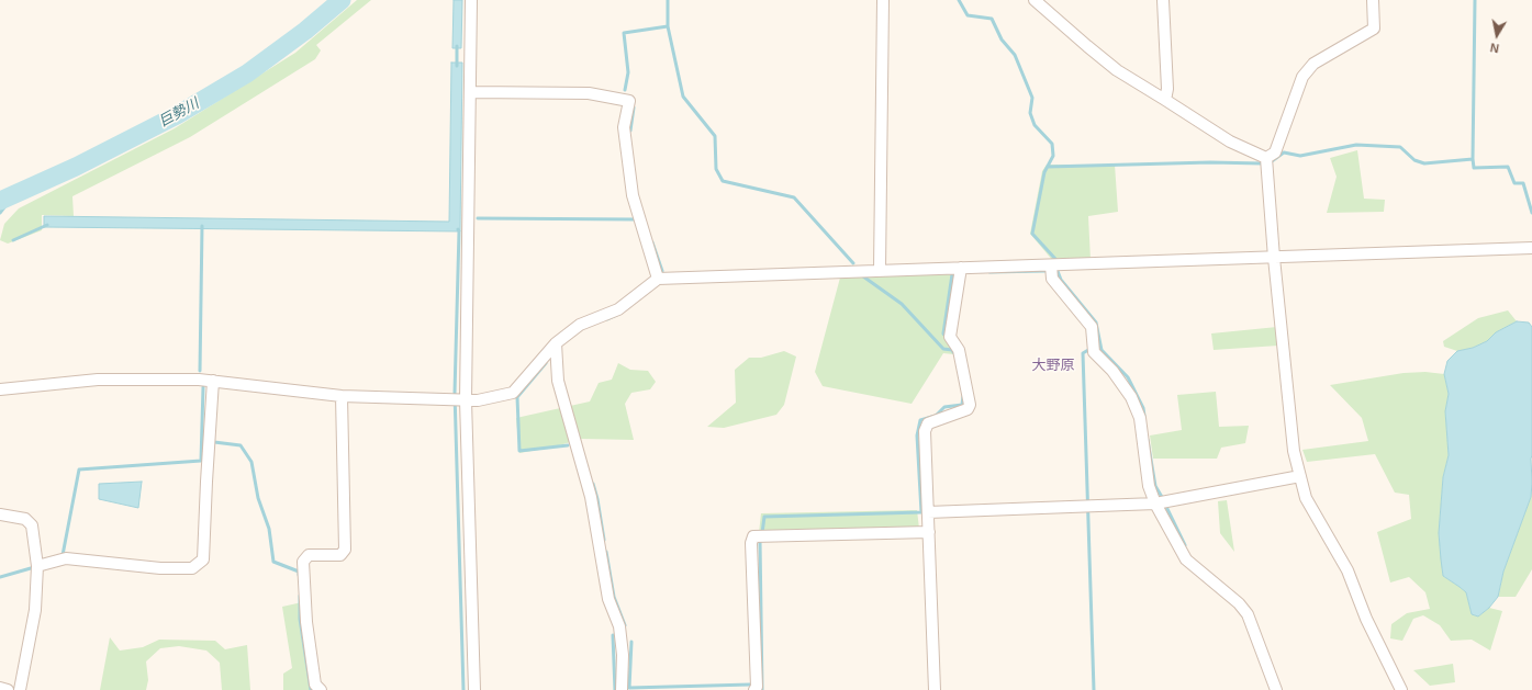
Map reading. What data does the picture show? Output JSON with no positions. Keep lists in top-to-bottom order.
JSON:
{
  "districts": ["大野原"],
  "water": ["巨勢川"],
  "north": "bottom"
}
